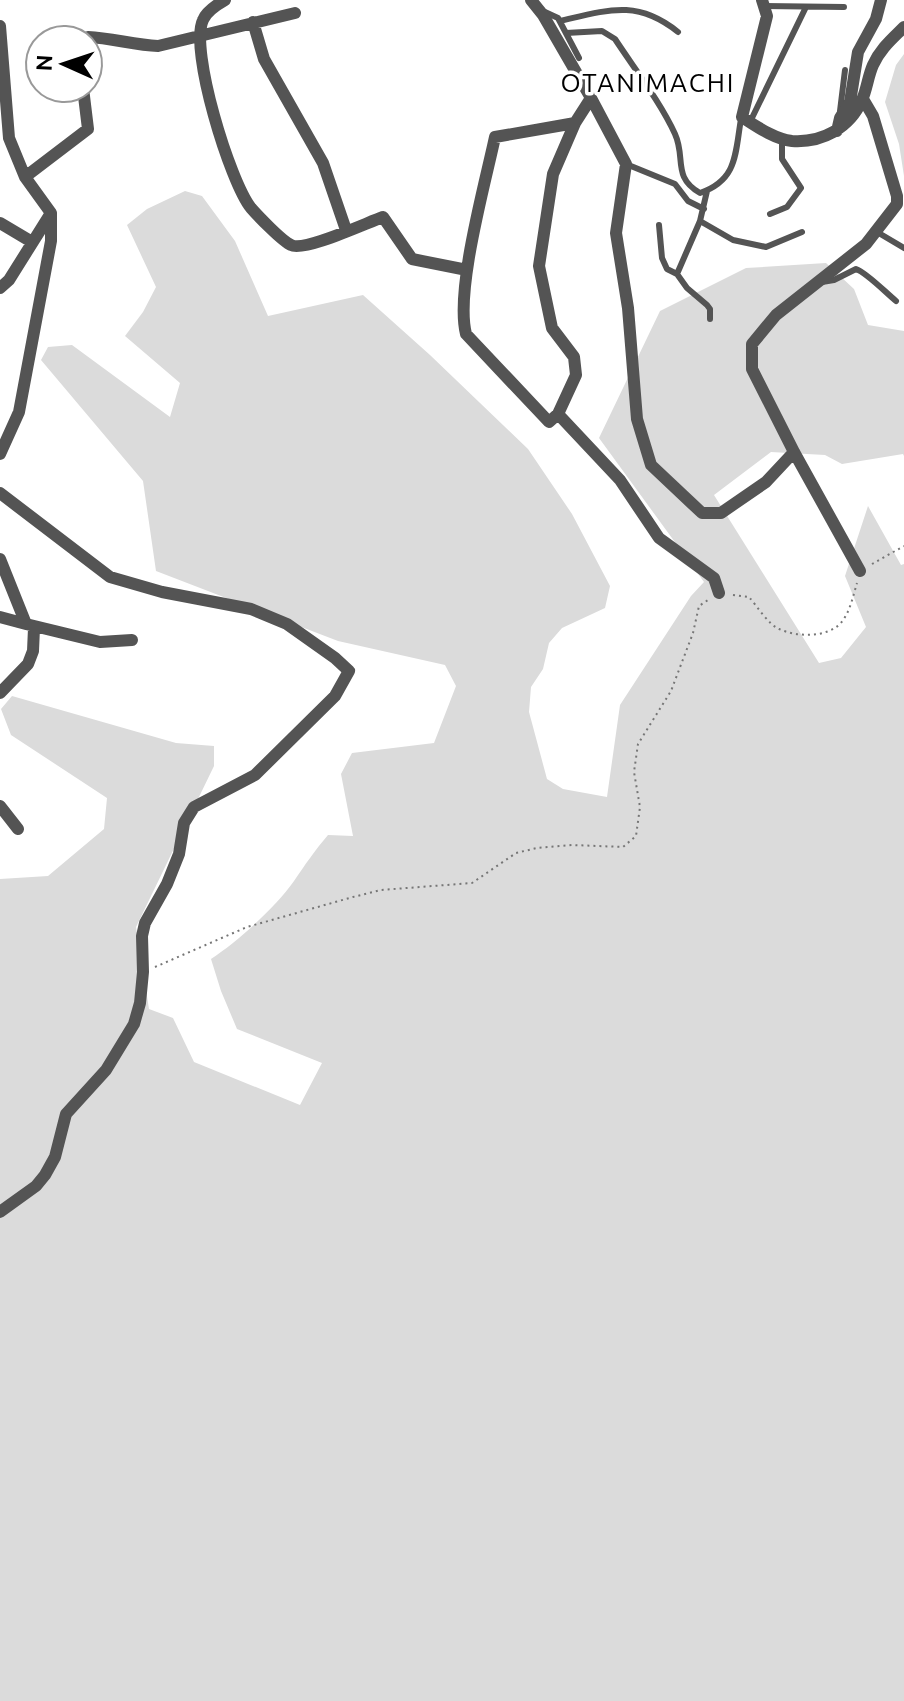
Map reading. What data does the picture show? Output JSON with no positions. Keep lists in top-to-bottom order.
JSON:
{
  "districts": ["OTANIMACHI"],
  "north": "left"
}
